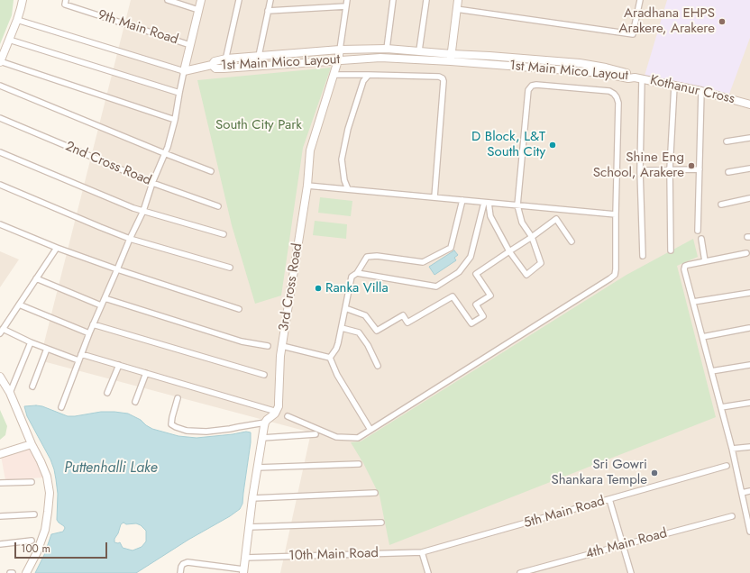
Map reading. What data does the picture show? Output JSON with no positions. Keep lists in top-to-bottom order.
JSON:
{
  "streets": {
    "street": [
      "9th Main Road",
      "1st Main Mico Layout",
      "Kothanur Cross",
      "2nd Cross Road",
      "3rd Cross Road",
      "5th Main Road",
      "4th Main Road",
      "10th Main Road"
    ]
  },
  "crossings": [
    ["1st Main Mico Layout", "Kothanur Cross"],
    ["1st Main Mico Layout", "3rd Cross Road"],
    ["5th Main Road", "10th Main Road"]
  ],
  "water": ["Puttenhalli Lake"],
  "parks": ["South City Park"],
  "places": [
    "Aradhana EHPS Arakere, Arakere",
    "D Block, L&T South City",
    "Shine Eng School, Arakere",
    "Ranka Villa",
    "Sri Gowri Shankara Temple"
  ],
  "scale_bar": "100 m"
}
